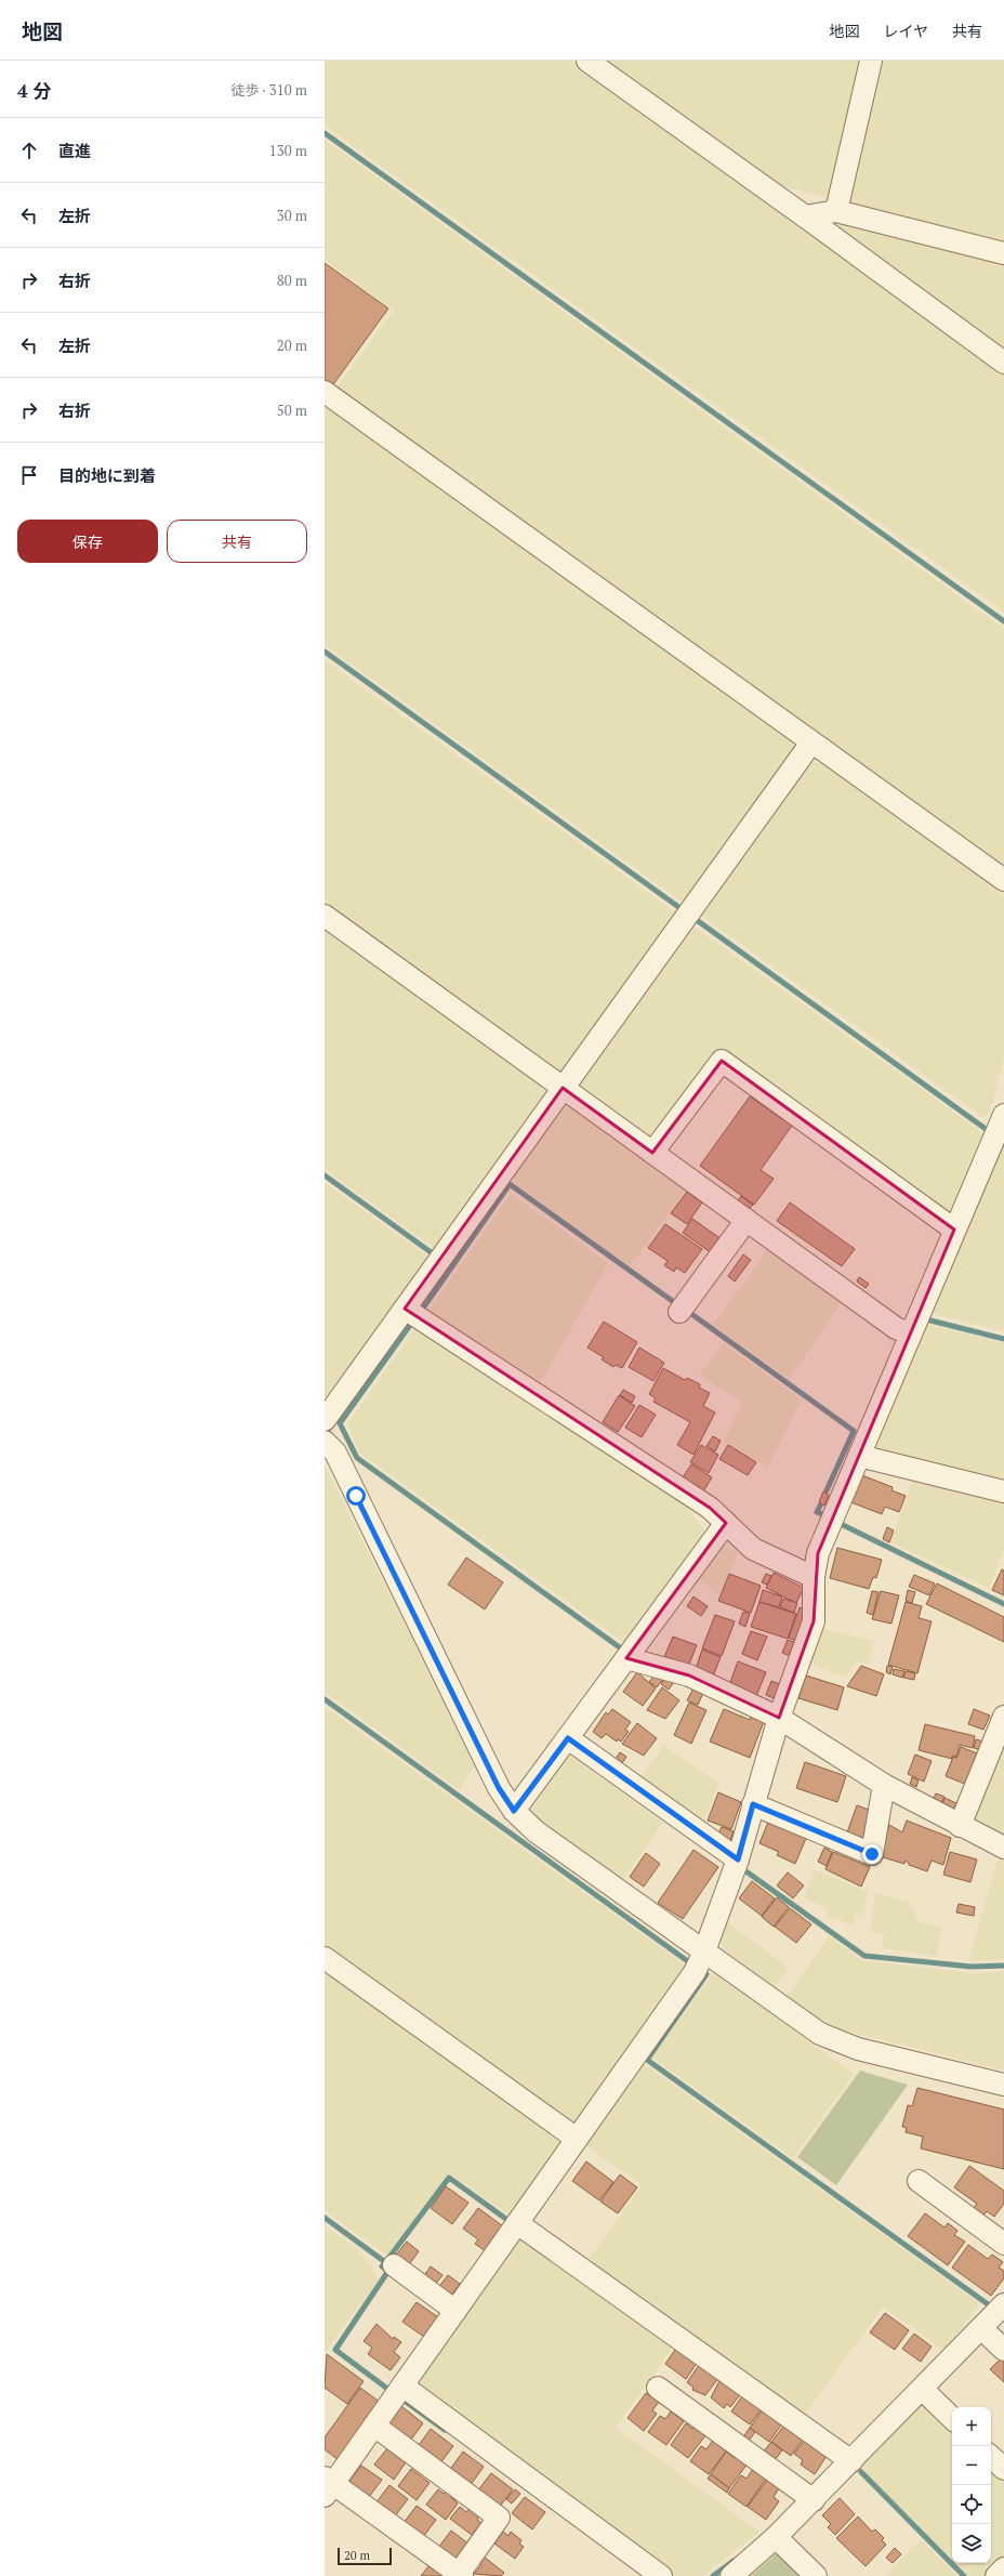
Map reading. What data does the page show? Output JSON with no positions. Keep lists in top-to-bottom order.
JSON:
{
  "scale_bar": "20 m",
  "page": {
    "header": "地図",
    "nav": ["地図", "レイヤ", "共有"],
    "heading": ["4 分", "徒歩 · 310 m"],
    "list": [
      ["直進", "130 m"],
      ["左折", "30 m"],
      ["右折", "80 m"],
      ["左折", "20 m"],
      ["右折", "50 m"],
      "目的地に到着"
    ],
    "buttons": ["保存", "共有"],
    "map_buttons": ["+", "−"],
    "scale": "20 m"
  }
}
